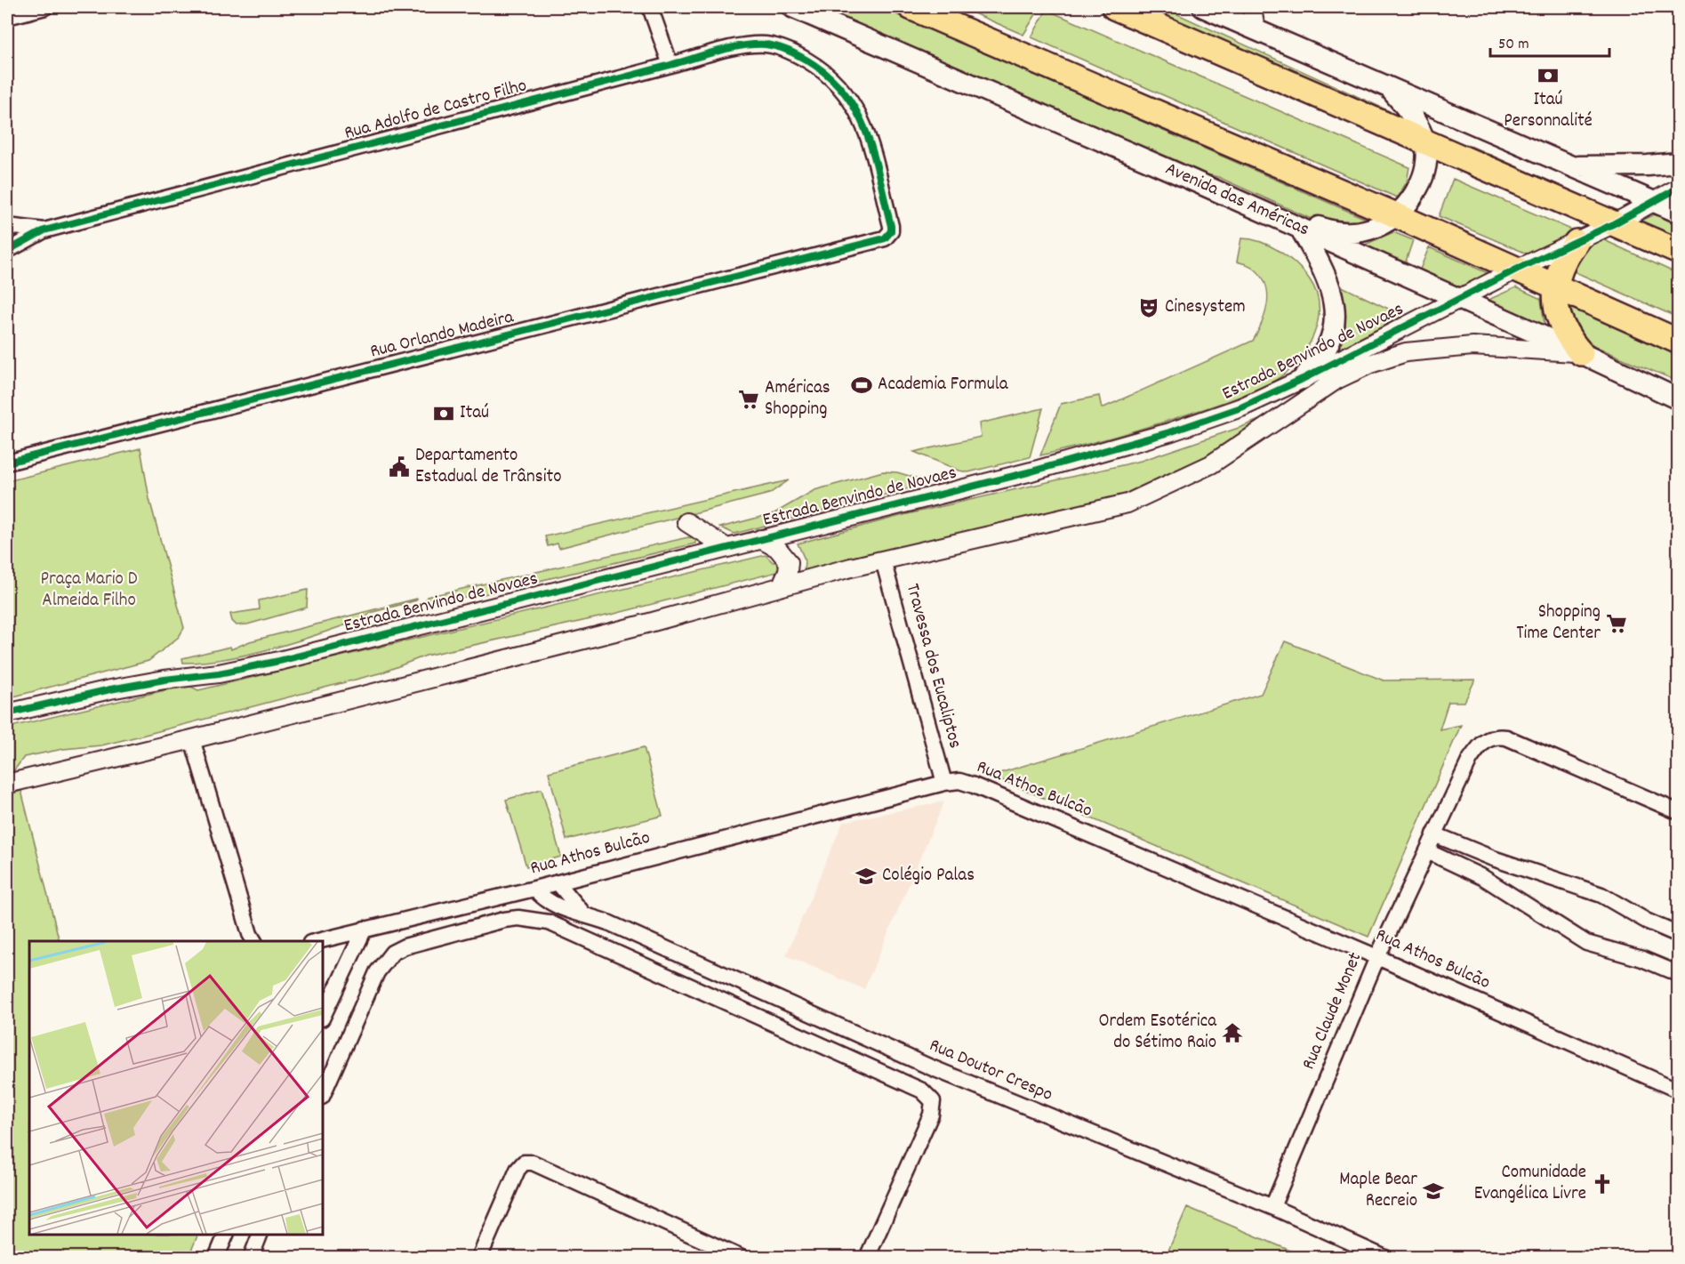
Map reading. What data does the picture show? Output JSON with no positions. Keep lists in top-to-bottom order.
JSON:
{
  "streets": {
    "main road": ["Avenida das Américas"],
    "street": [
      "Rua Adolfo de Castro Filho",
      "Rua Orlando Madeira",
      "Estrada Benvindo de Novaes",
      "Travessa dos Eucaliptos",
      "Rua Athos Bulcão",
      "Rua Claude Monet",
      "Rua Doutor Crespo"
    ]
  },
  "crossings": [
    ["Rua Adolfo de Castro Filho", "Rua Orlando Madeira"],
    ["Avenida das Américas", "Estrada Benvindo de Novaes"],
    ["Estrada Benvindo de Novaes", "Travessa dos Eucaliptos"],
    ["Travessa dos Eucaliptos", "Rua Athos Bulcão"],
    ["Rua Athos Bulcão", "Rua Claude Monet"],
    ["Rua Athos Bulcão", "Rua Doutor Crespo"],
    ["Rua Claude Monet", "Rua Doutor Crespo"]
  ],
  "parks": ["Praça Mario D Almeida Filho"],
  "places": {
    "bank": ["Itaú Personnalité", "Itaú"],
    "theatre": ["Cinesystem"],
    "sports": ["Academia Formula"],
    "supermarket": ["Américas Shopping", "Shopping Time Center"],
    "public building": ["Departamento Estadual de Trânsito"],
    "school or university": ["Colégio Palas", "Maple Bear Recreio"],
    "temple": ["Ordem Esotérica do Sétimo Raio"],
    "church": ["Comunidade Evangélica Livre"]
  },
  "scale_bar": "50 m"
}
